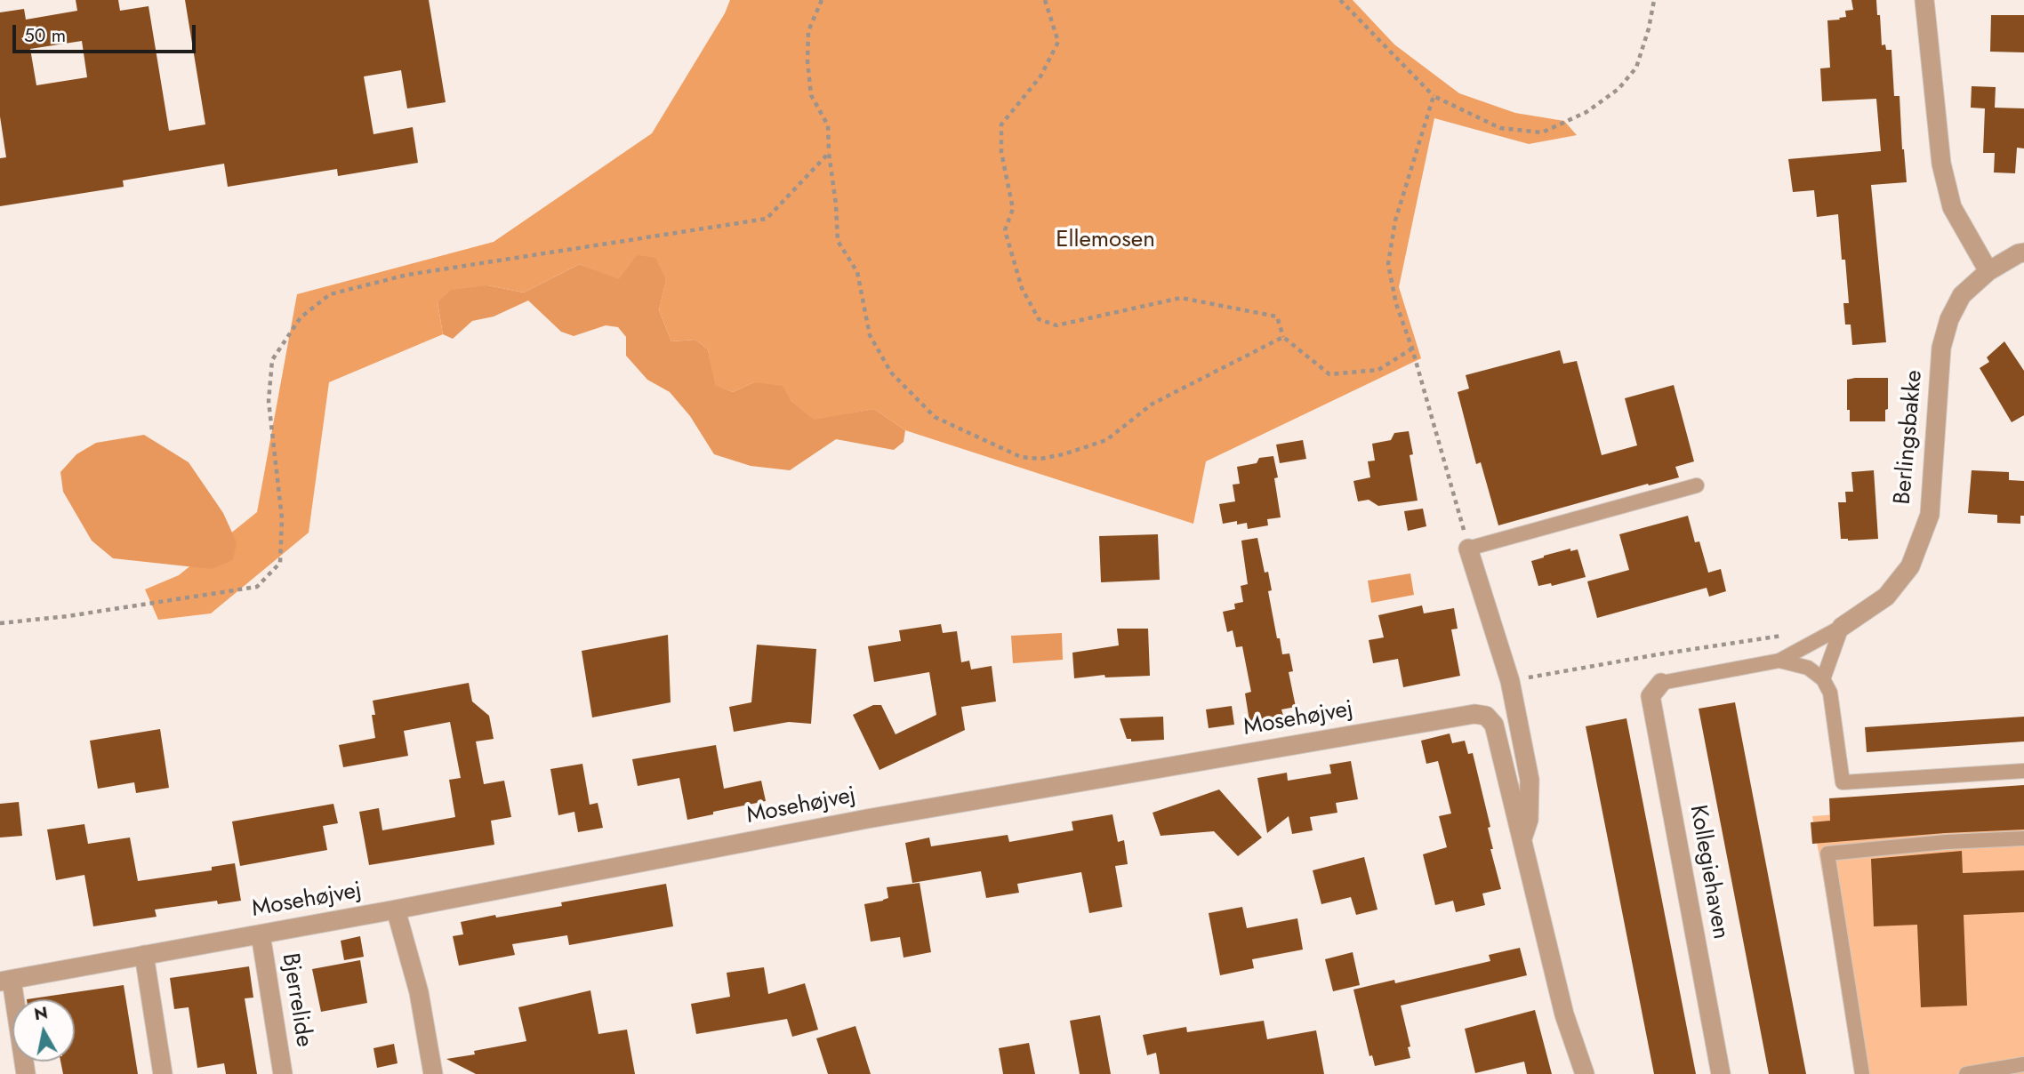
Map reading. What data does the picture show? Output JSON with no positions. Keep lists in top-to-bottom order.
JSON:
{
  "streets": {
    "street": [
      "Berlingsbakke",
      "Mosehøjvej",
      "Kollegiehaven",
      "Bjerrelide"
    ]
  },
  "crossings": [
    ["Mosehøjvej", "Bjerrelide"]
  ],
  "parks": ["Ellemosen"],
  "scale_bar": "50 m",
  "north": "top"
}
